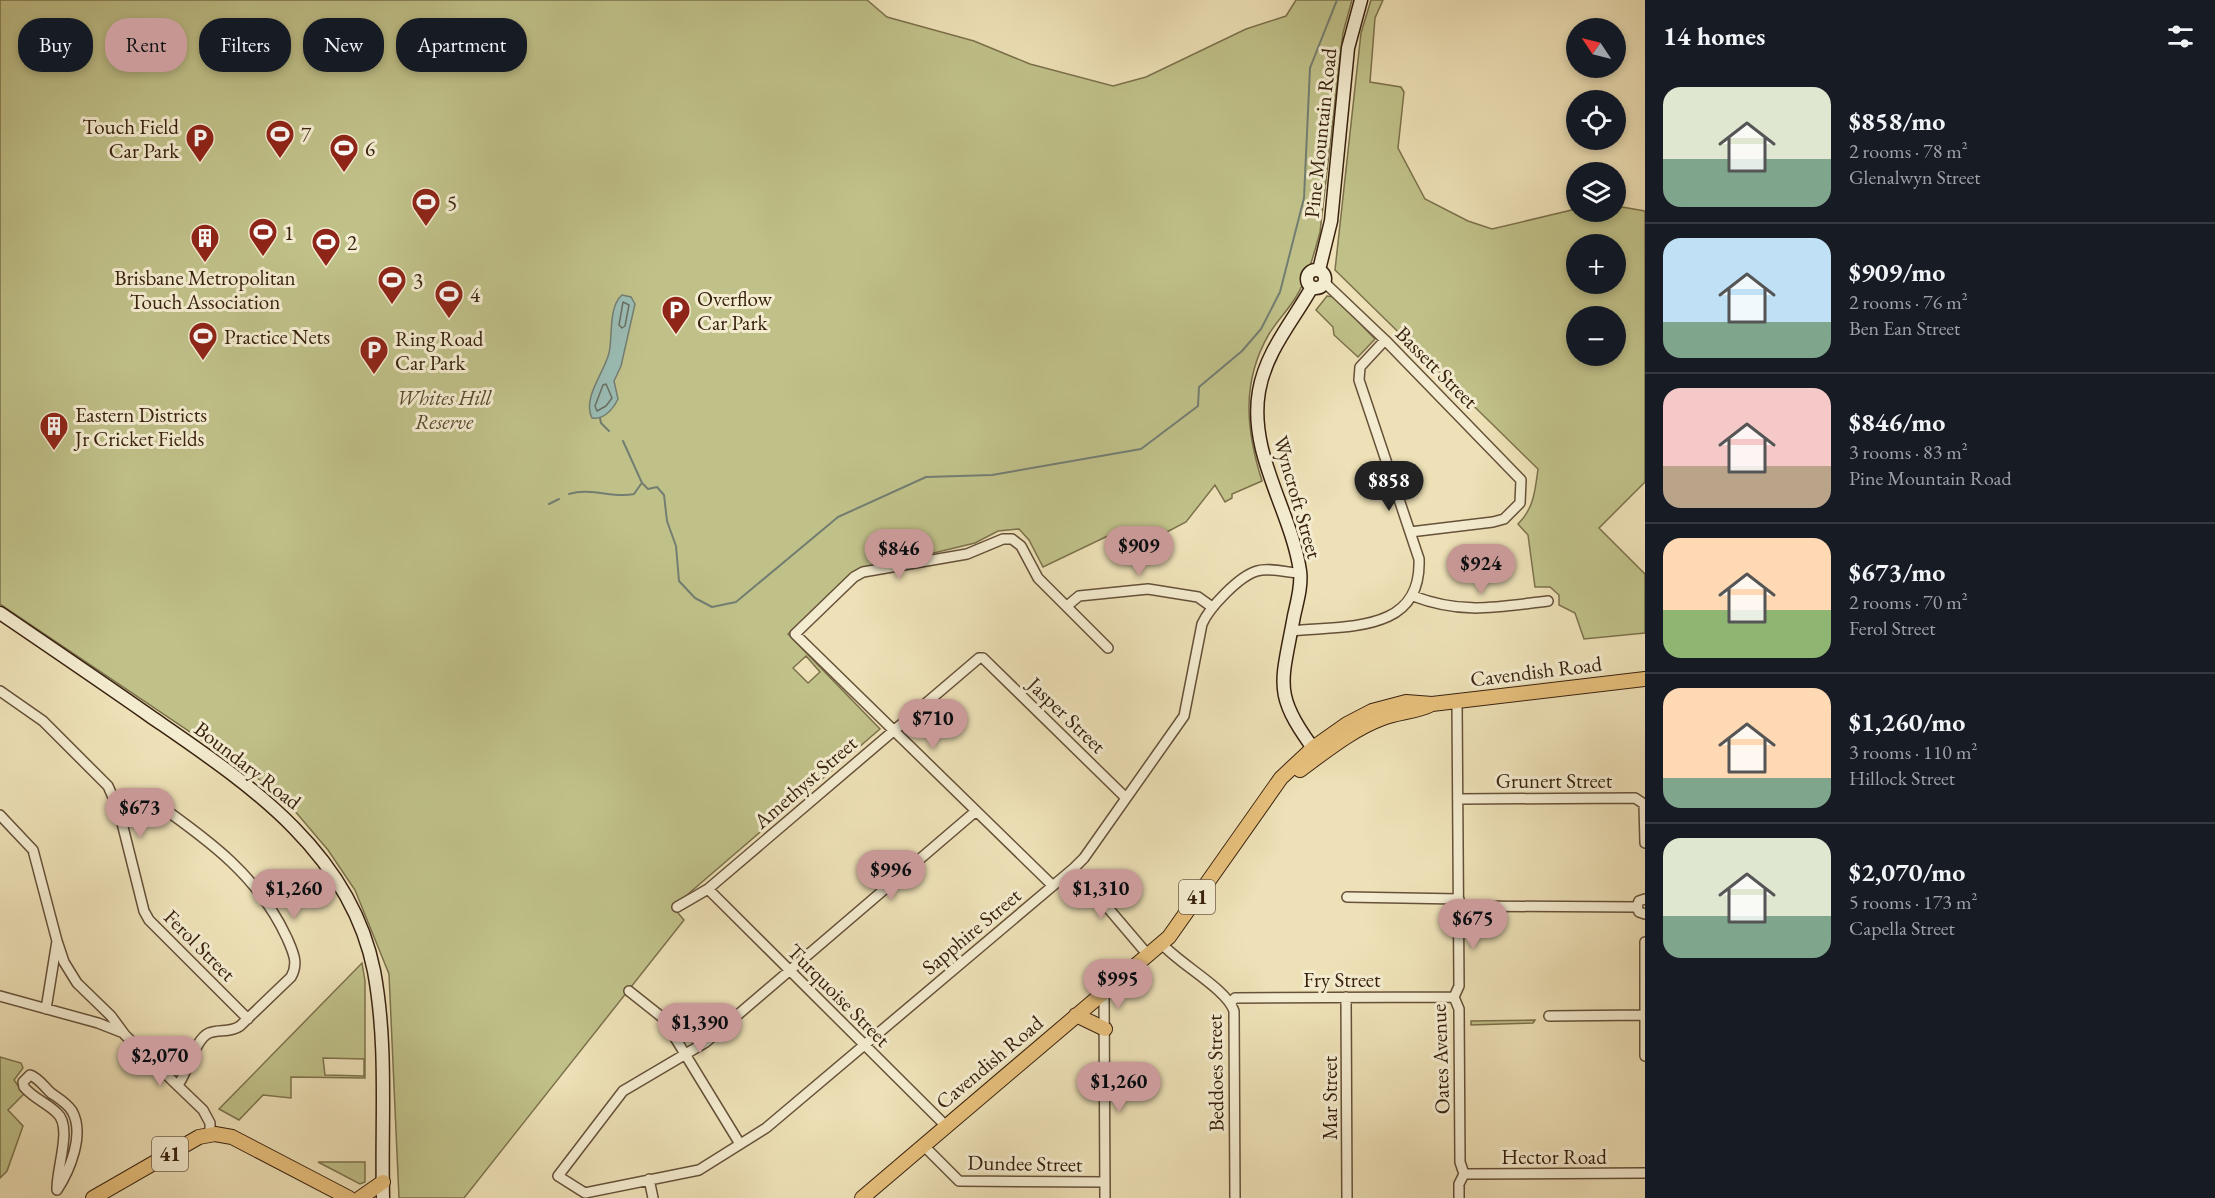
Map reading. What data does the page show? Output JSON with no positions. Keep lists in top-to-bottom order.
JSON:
{
  "streets": {
    "main road": ["Cavendish Road", "41"],
    "street": [
      "Pine Mountain Road",
      "Bassett Street",
      "Wyncroft Street",
      "Jasper Street",
      "Boundary Road",
      "Grunert Street",
      "Amethyst Street",
      "Sapphire Street",
      "Ferol Street",
      "Fry Street",
      "Turquoise Street",
      "Oates Avenue",
      "Beddoes Street",
      "Mar Street",
      "Hector Road",
      "Dundee Street"
    ]
  },
  "crossings": [
    ["Pine Mountain Road", "Bassett Street"],
    ["Pine Mountain Road", "Wyncroft Street"],
    ["Bassett Street", "Wyncroft Street"],
    ["Wyncroft Street", "Cavendish Road"],
    ["Wyncroft Street", "Sapphire Street"],
    ["Cavendish Road", "Turquoise Street"],
    ["Cavendish Road", "Oates Avenue"],
    ["Cavendish Road", "Beddoes Street"],
    ["Cavendish Road", "Dundee Street"],
    ["Jasper Street", "Amethyst Street"],
    ["Jasper Street", "Sapphire Street"],
    ["Grunert Street", "Oates Avenue"],
    ["Amethyst Street", "Turquoise Street"],
    ["Sapphire Street", "Turquoise Street"],
    ["Fry Street", "Oates Avenue"],
    ["Fry Street", "Beddoes Street"],
    ["Fry Street", "Mar Street"],
    ["Oates Avenue", "Hector Road"]
  ],
  "parks": ["Whites Hill Reserve"],
  "places": {
    "sports": [
      "7",
      "6",
      "5",
      "1",
      "2",
      "3",
      "4",
      "Practice Nets"
    ],
    "parking": ["Touch Field Car Park", "Overflow Car Park", "Ring Road Car Park"],
    "building": ["Brisbane Metropolitan Touch Association", "Eastern Districts Jr Cricket Fields"]
  },
  "north": "top left",
  "page": {
    "heading": "14 homes",
    "map_buttons": ["+", "−"],
    "chip": [
      "Buy",
      "Rent",
      "Filters",
      "New",
      "Apartment"
    ],
    "list": [
      {
        "name": "$858/mo",
        "note": "2 rooms · 78 m² · Glenalwyn Street"
      },
      {
        "name": "$909/mo",
        "note": "2 rooms · 76 m² · Ben Ean Street"
      },
      {
        "name": "$846/mo",
        "note": "3 rooms · 83 m² · Pine Mountain Road"
      },
      {
        "name": "$673/mo",
        "note": "2 rooms · 70 m² · Ferol Street"
      },
      {
        "name": "$1,260/mo",
        "note": "3 rooms · 110 m² · Hillock Street"
      },
      {
        "name": "$2,070/mo",
        "note": "5 rooms · 173 m² · Capella Street"
      }
    ],
    "price": [
      "$858",
      "$909",
      "$846",
      "$924",
      "$710",
      "$673",
      "$996",
      "$1,260",
      "$1,310",
      "$675",
      "$995",
      "$1,390",
      "$2,070",
      "$1,260"
    ]
  }
}
